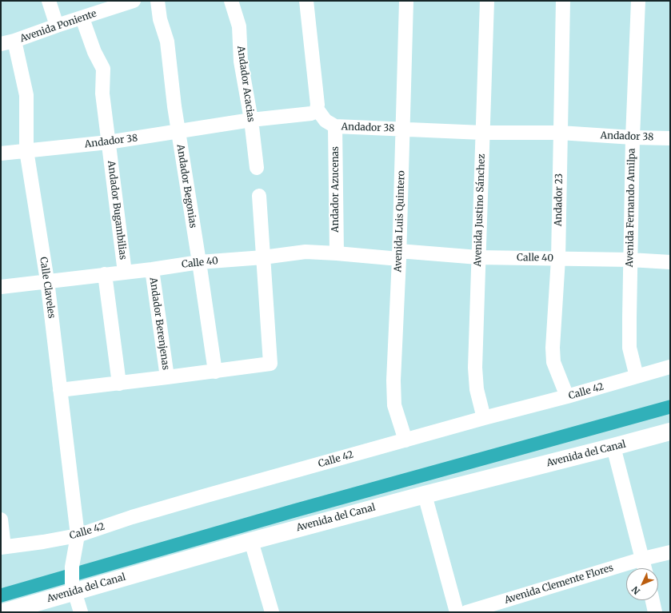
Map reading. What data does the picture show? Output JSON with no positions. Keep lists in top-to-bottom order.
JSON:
{
  "streets": {
    "street": [
      "Avenida Poniente",
      "Andador Acacias",
      "Andador 38",
      "Andador Begonias",
      "Andador Azucenas",
      "Andador 23",
      "Avenida Fernando Amilpa",
      "Andador Bugambilias",
      "Avenida Justino Sánchez",
      "Avenida Luis Quintero",
      "Calle 40",
      "Calle Claveles",
      "Andador Berenjenas",
      "Calle 42",
      "Avenida del Canal",
      "Avenida Clemente Flores"
    ]
  },
  "crossings": [
    ["Avenida Poniente", "Andador Bugambilias"],
    ["Avenida Poniente", "Calle Claveles"],
    ["Andador Acacias", "Andador 38"],
    ["Andador 38", "Andador Begonias"],
    ["Andador 38", "Andador Azucenas"],
    ["Andador 38", "Andador 23"],
    ["Andador 38", "Avenida Fernando Amilpa"],
    ["Andador 38", "Andador Bugambilias"],
    ["Andador 38", "Avenida Justino Sánchez"],
    ["Andador 38", "Avenida Luis Quintero"],
    ["Andador 38", "Calle Claveles"],
    ["Andador Begonias", "Calle 40"],
    ["Andador Azucenas", "Calle 40"],
    ["Andador 23", "Calle 40"],
    ["Andador 23", "Calle 42"],
    ["Avenida Fernando Amilpa", "Calle 40"],
    ["Avenida Fernando Amilpa", "Calle 42"],
    ["Andador Bugambilias", "Calle 40"],
    ["Avenida Justino Sánchez", "Calle 40"],
    ["Avenida Justino Sánchez", "Calle 42"],
    ["Avenida Luis Quintero", "Calle 40"],
    ["Avenida Luis Quintero", "Calle 42"],
    ["Calle 40", "Calle Claveles"],
    ["Calle 40", "Andador Berenjenas"],
    ["Calle Claveles", "Calle 42"],
    ["Calle Claveles", "Avenida del Canal"]
  ],
  "north": "bottom left"
}
